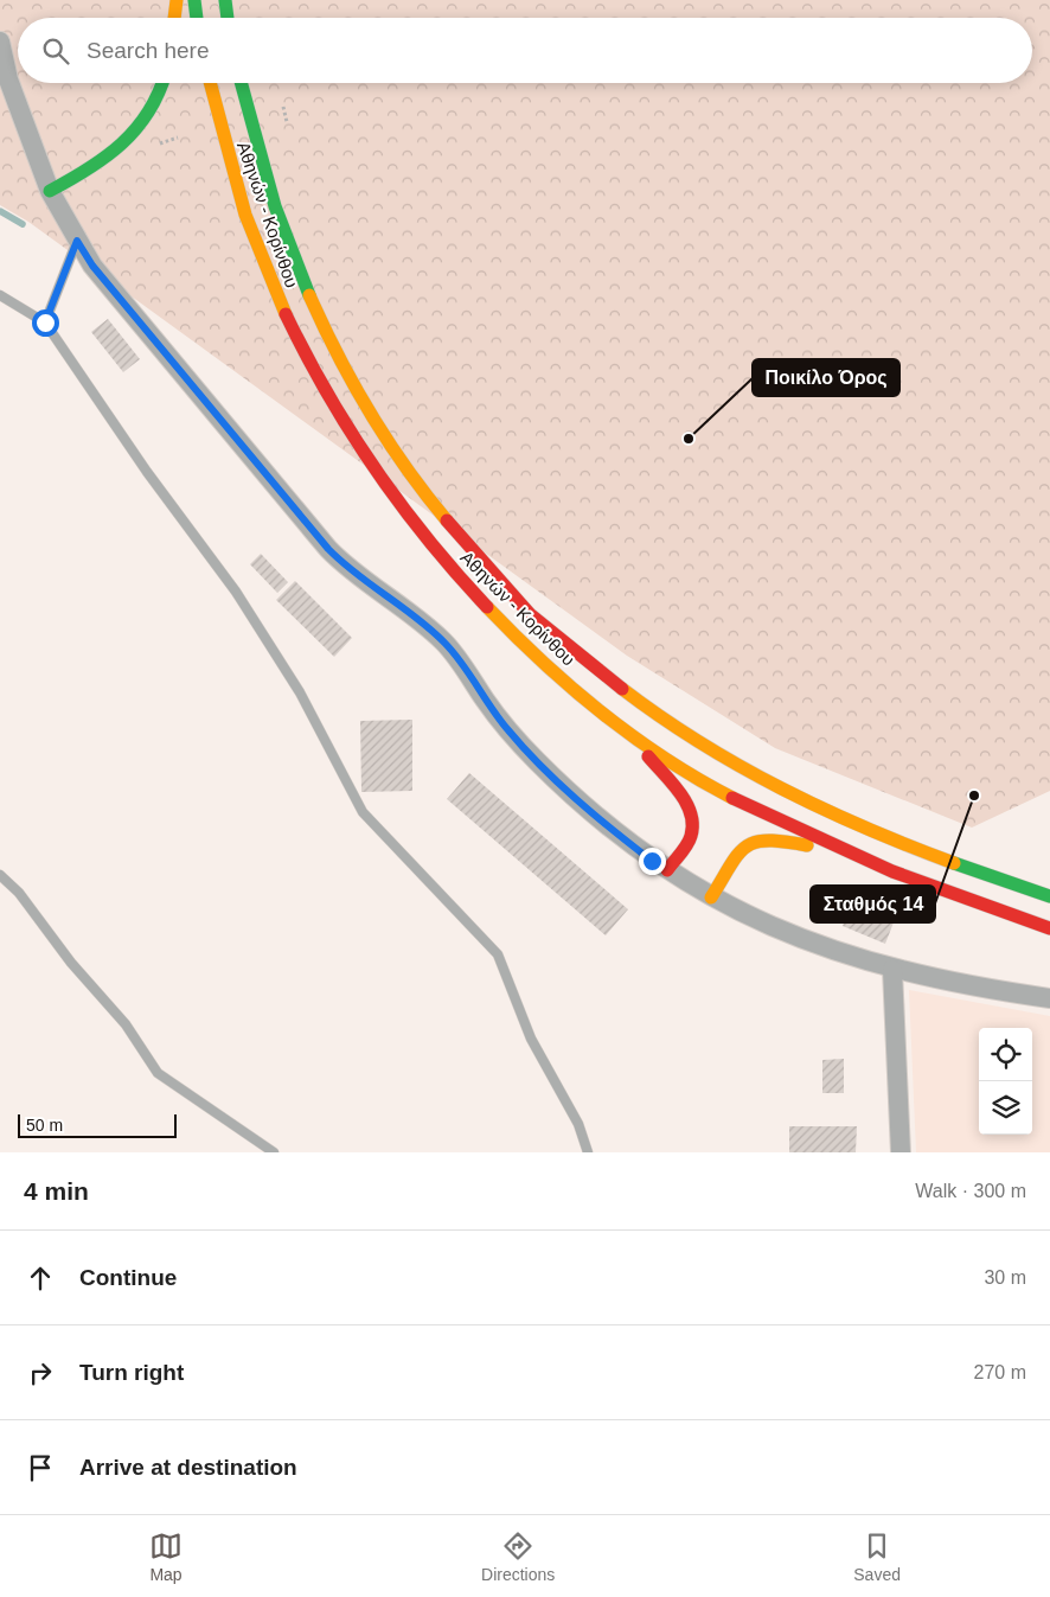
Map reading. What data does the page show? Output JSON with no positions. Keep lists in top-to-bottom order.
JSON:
{
  "streets": {
    "highway": ["Αθηνών - Κορίνθου"]
  },
  "places": ["Ποικίλο Όρος", "Σταθμός 14"],
  "scale_bar": "50 m",
  "page": {
    "search": "Search here",
    "scale": "50 m",
    "heading": ["4 min", "Walk · 300 m"],
    "list": [
      ["Continue", "30 m"],
      ["Turn right", "270 m"],
      "Arrive at destination"
    ],
    "nav": ["Map", "Directions", "Saved"]
  }
}
